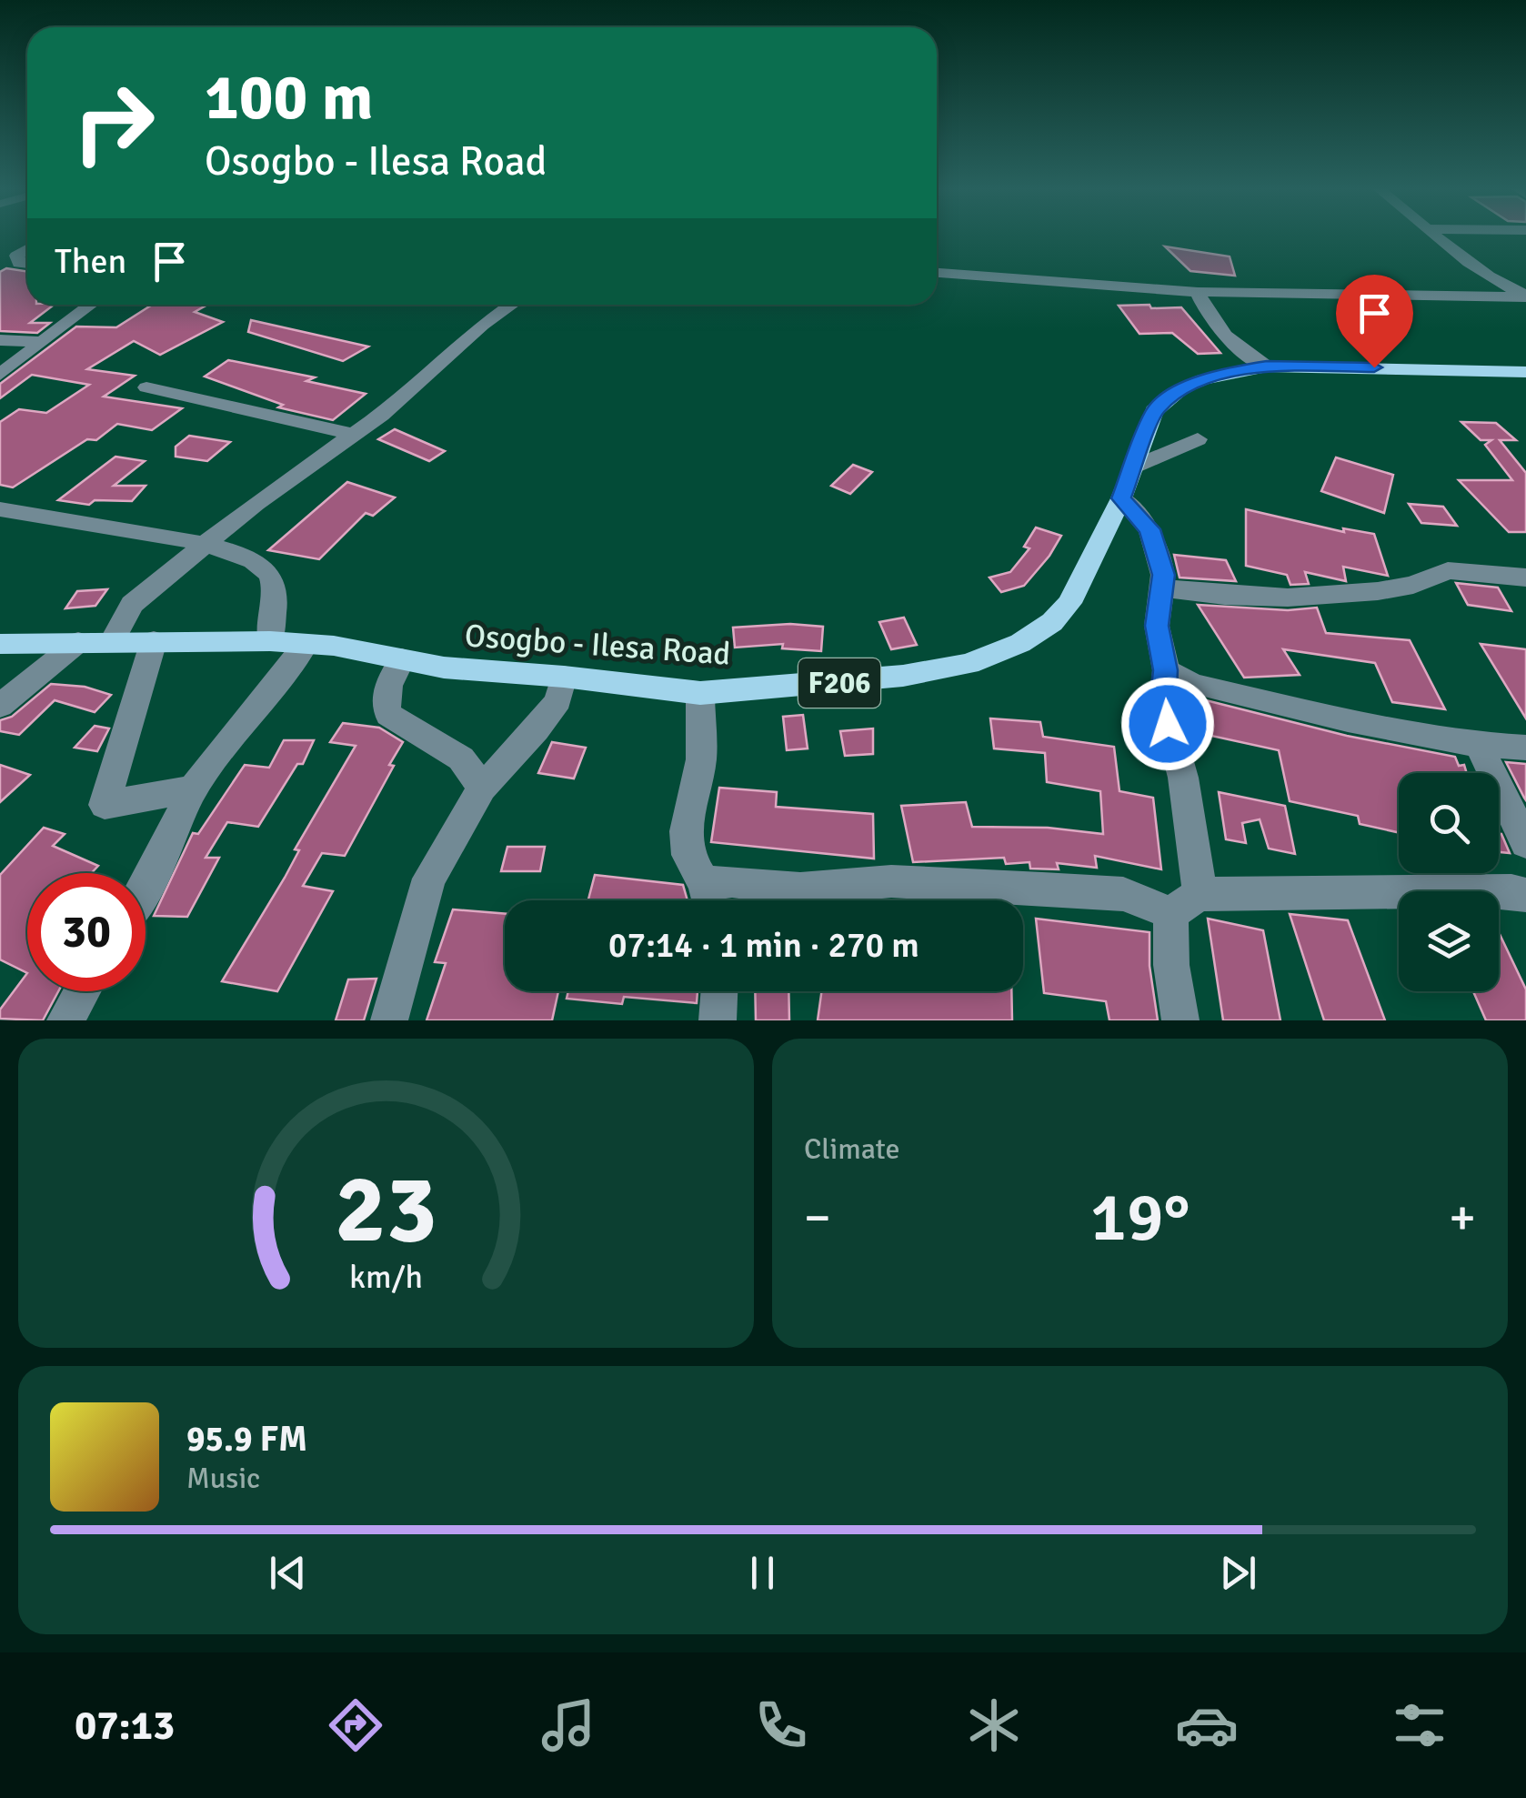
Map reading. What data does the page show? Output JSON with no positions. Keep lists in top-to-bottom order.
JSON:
{
  "streets": {
    "main road": ["Osogbo - Ilesa Road", "F206"]
  },
  "page": {
    "turn": ["100 m", "Osogbo - Ilesa Road"],
    "then": "Then",
    "limit": "30",
    "trip": "07:14 · 1 min · 270 m",
    "tile": "Climate",
    "heat": ["−", "19°", "+"],
    "song": ["95.9 FM", "Music"],
    "tabs": "07:13",
    "gauge": ["23", "km/h"]
  }
}
